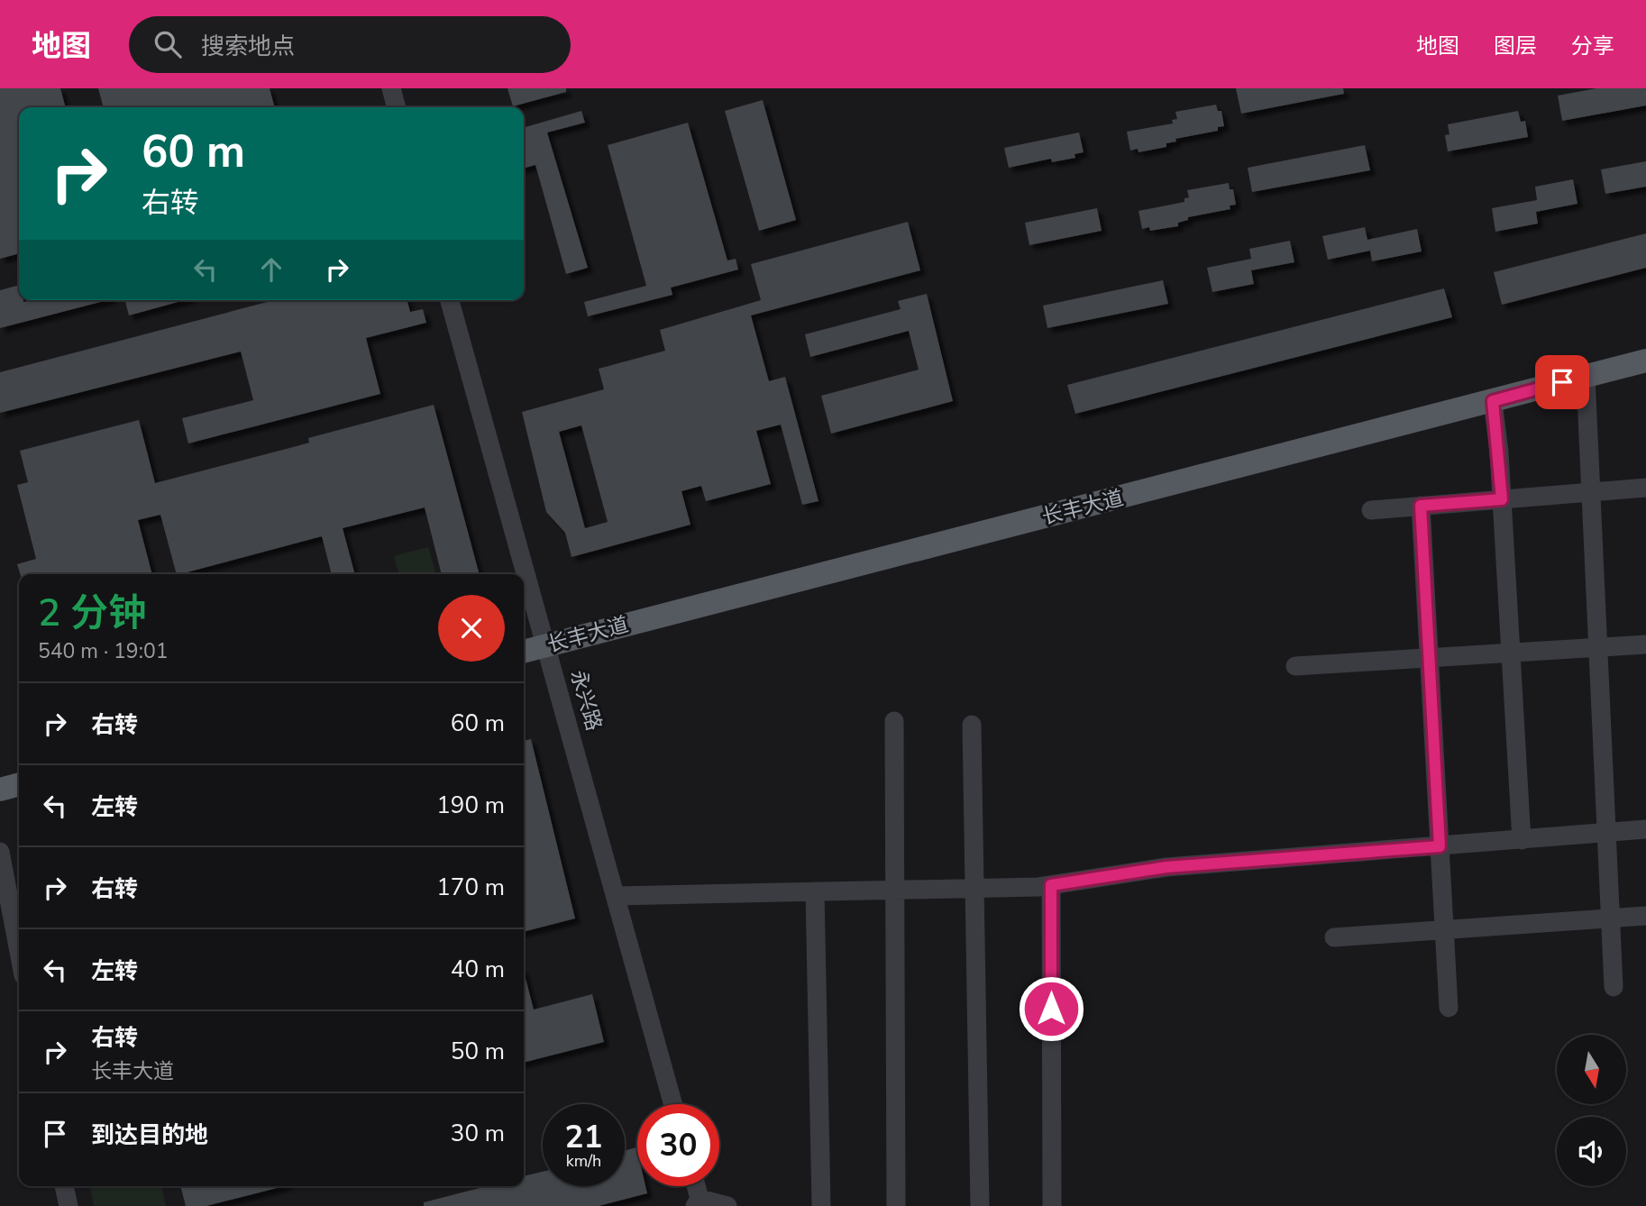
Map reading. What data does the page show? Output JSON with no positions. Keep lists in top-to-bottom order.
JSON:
{
  "streets": {
    "main road": ["长丰大道"],
    "street": ["永兴路"]
  },
  "crossings": [
    ["长丰大道", "永兴路"]
  ],
  "north": "bottom",
  "page": {
    "header": "地图",
    "search": "搜索地点",
    "nav": ["地图", "图层", "分享"],
    "turn": ["60 m", "右转"],
    "heading": ["2 分钟", "540 m · 19:01"],
    "list": [
      {
        "name": "右转",
        "value": "60 m"
      },
      {
        "name": "左转",
        "value": "190 m"
      },
      {
        "name": "右转",
        "value": "170 m"
      },
      {
        "name": "左转",
        "value": "40 m"
      },
      {
        "name": "右转",
        "note": "长丰大道",
        "value": "50 m"
      },
      {
        "name": "到达目的地",
        "value": "30 m"
      }
    ],
    "speed": "21 km/h",
    "limit": "30"
  }
}
